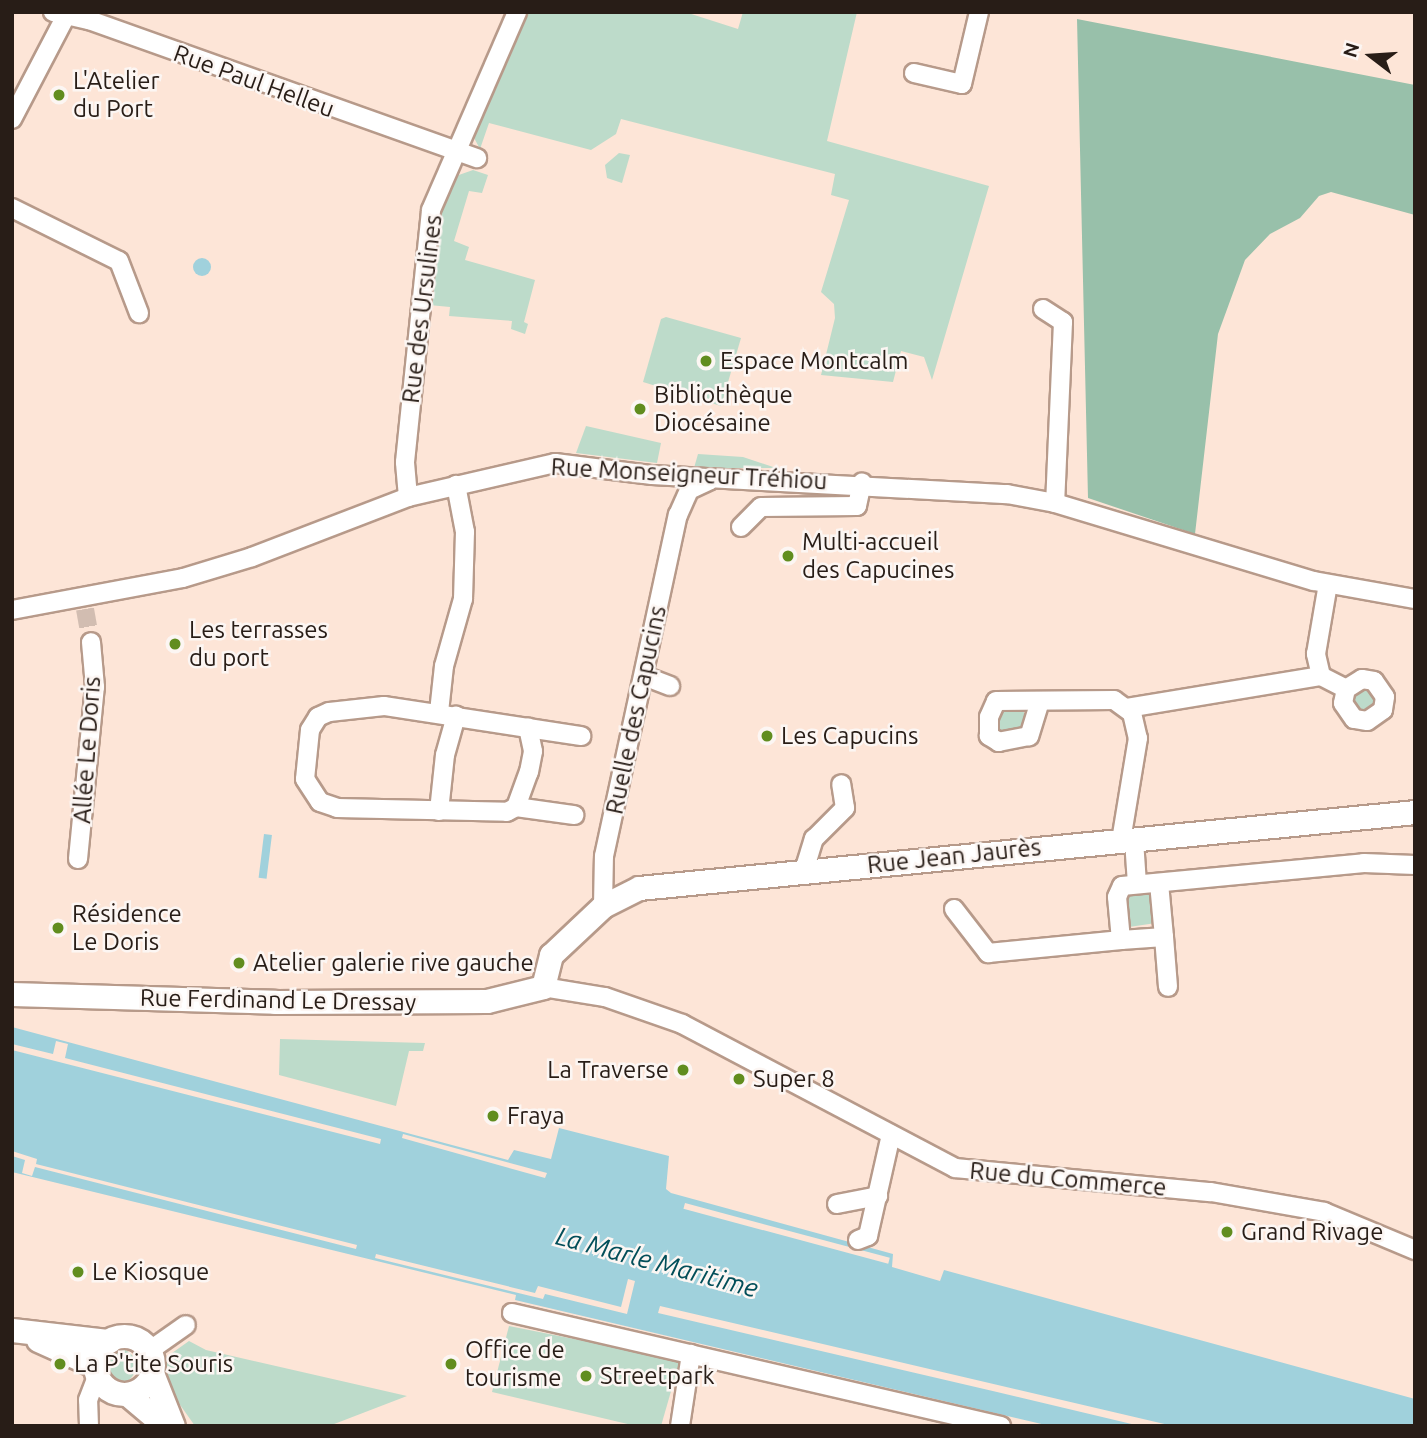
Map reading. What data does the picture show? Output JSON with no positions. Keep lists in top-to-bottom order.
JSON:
{
  "streets": {
    "main road": ["Rue Jean Jaurès", "Rue Ferdinand Le Dressay"],
    "street": [
      "Rue Paul Helleu",
      "Rue des Ursulines",
      "Rue Monseigneur Tréhiou",
      "Ruelle des Capucins",
      "Allée Le Doris",
      "Rue du Commerce"
    ]
  },
  "crossings": [
    ["Rue Paul Helleu", "Rue des Ursulines"],
    ["Rue des Ursulines", "Rue Monseigneur Tréhiou"],
    ["Rue Monseigneur Tréhiou", "Ruelle des Capucins"],
    ["Ruelle des Capucins", "Rue Jean Jaurès"],
    ["Rue Jean Jaurès", "Rue Ferdinand Le Dressay"],
    ["Rue Jean Jaurès", "Rue du Commerce"],
    ["Rue Ferdinand Le Dressay", "Rue du Commerce"]
  ],
  "water": ["La Marle Maritime"],
  "places": [
    "L'Atelier du Port",
    "Espace Montcalm",
    "Bibliothèque Diocésaine",
    "Multi-accueil des Capucines",
    "Les terrasses du port",
    "Les Capucins",
    "Résidence Le Doris",
    "Atelier galerie rive gauche",
    "La Traverse",
    "Super 8",
    "Fraya",
    "Grand Rivage",
    "Le Kiosque",
    "La P'tite Souris",
    "Office de tourisme",
    "Streetpark"
  ],
  "north": "left"
}
